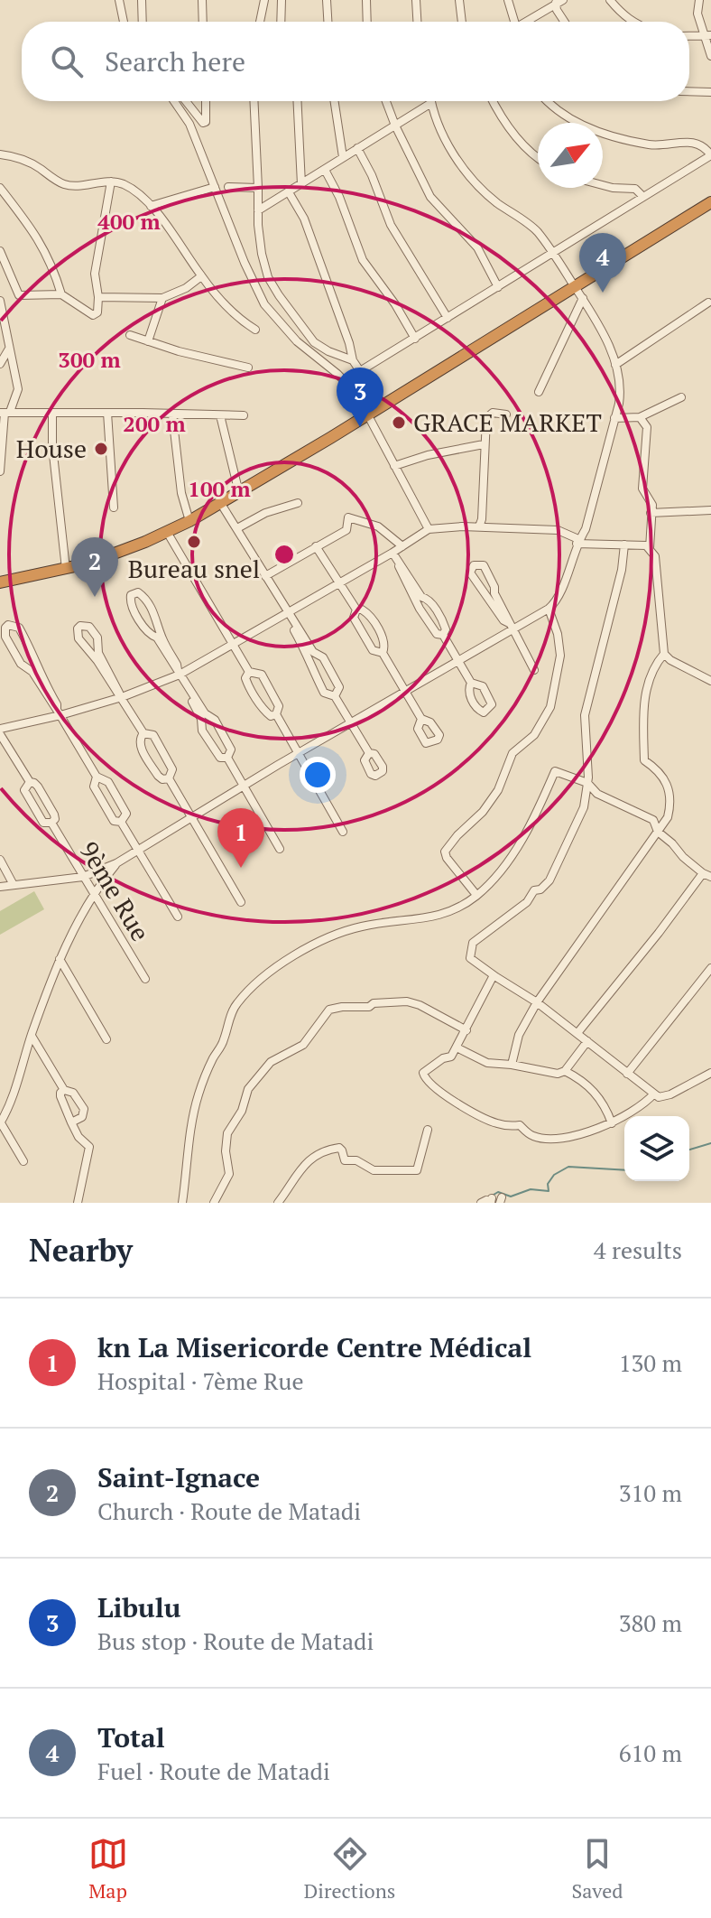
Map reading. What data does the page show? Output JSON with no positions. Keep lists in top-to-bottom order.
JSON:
{
  "streets": {
    "street": ["9ème Rue"]
  },
  "places": ["GRACE MARKET", "House", "Bureau snel"],
  "north": "top right",
  "page": {
    "search": "Search here",
    "pins": [
      "4",
      "3",
      "2",
      "1"
    ],
    "heading": ["Nearby", "4 results"],
    "list": [
      {
        "mark": "1",
        "name": "kn La Misericorde Centre Médical",
        "note": "Hospital · 7ème Rue",
        "value": "130 m"
      },
      {
        "mark": "2",
        "name": "Saint-Ignace",
        "note": "Church · Route de Matadi",
        "value": "310 m"
      },
      {
        "mark": "3",
        "name": "Libulu",
        "note": "Bus stop · Route de Matadi",
        "value": "380 m"
      },
      {
        "mark": "4",
        "name": "Total",
        "note": "Fuel · Route de Matadi",
        "value": "610 m"
      }
    ],
    "nav": ["Map", "Directions", "Saved"]
  },
  "rings": [
    "400 m",
    "300 m",
    "200 m",
    "100 m"
  ]
}
